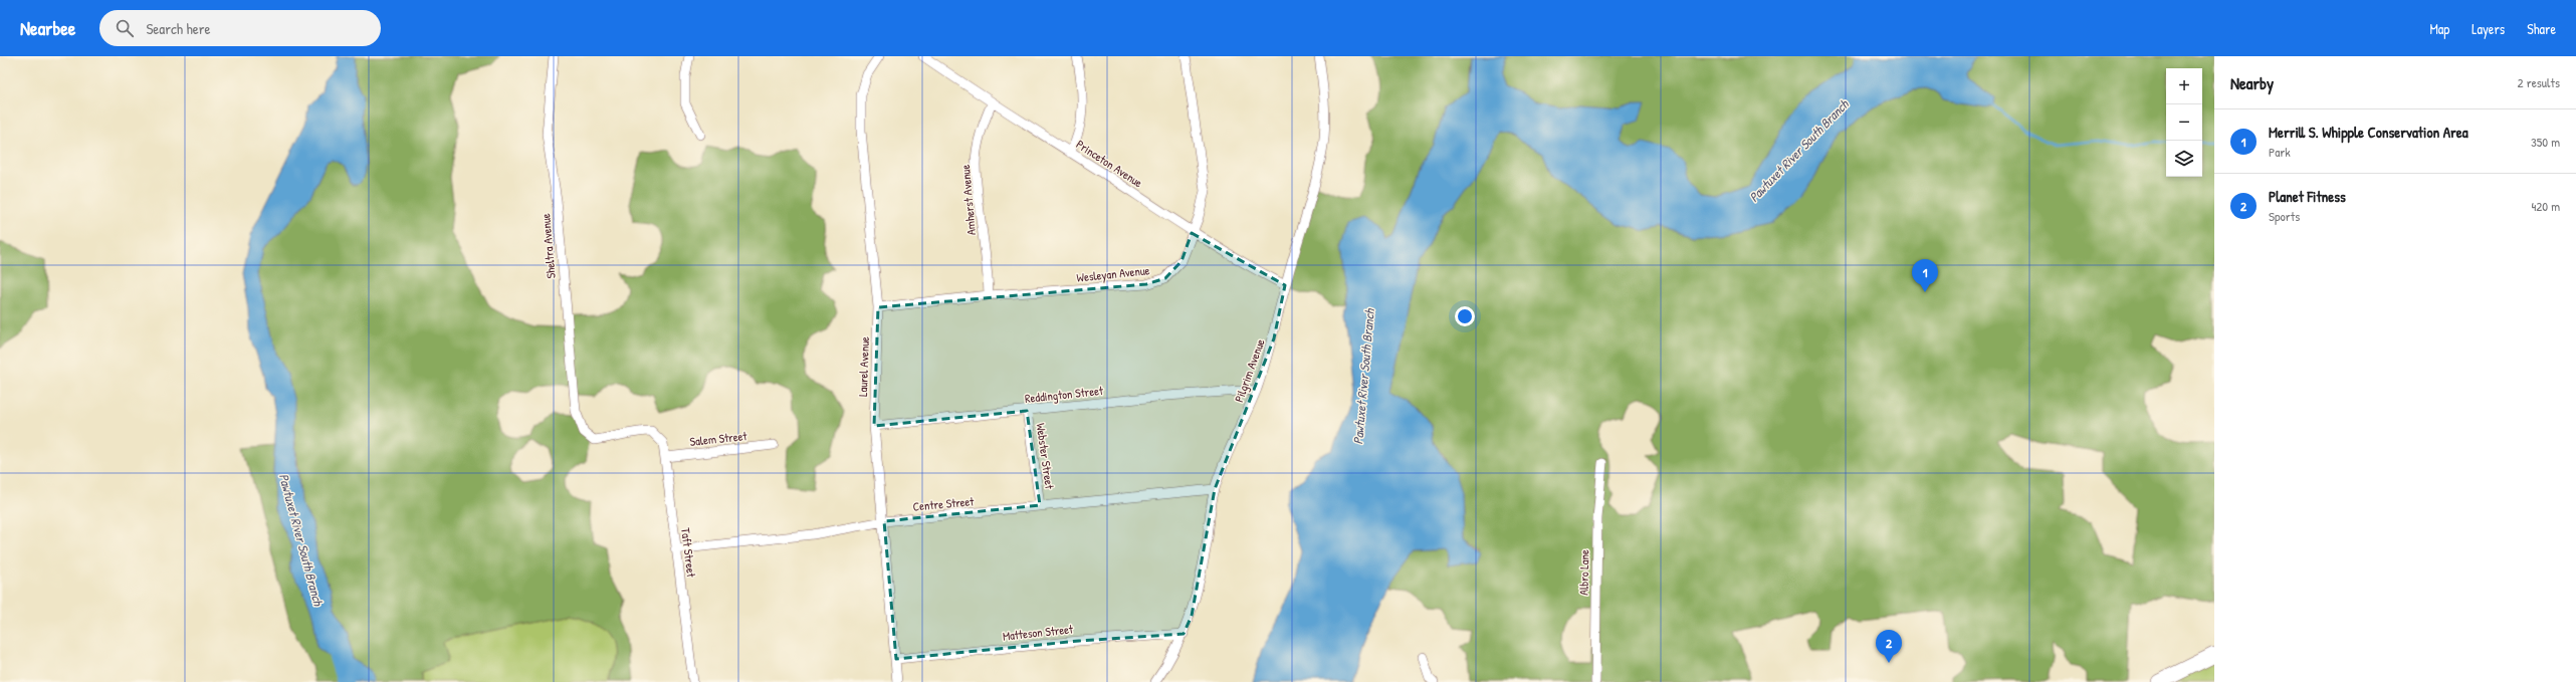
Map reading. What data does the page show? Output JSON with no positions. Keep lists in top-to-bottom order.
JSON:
{
  "streets": {
    "street": [
      "Princeton Avenue",
      "Amherst Avenue",
      "Sheltra Avenue",
      "Wesleyan Avenue",
      "Laurel Avenue",
      "Pilgrim Avenue",
      "Reddington Street",
      "Salem Street",
      "Webster Street",
      "Centre Street",
      "Taft Street",
      "Albro Lane",
      "Matteson Street"
    ]
  },
  "crossings": [
    ["Princeton Avenue", "Amherst Avenue"],
    ["Princeton Avenue", "Wesleyan Avenue"],
    ["Princeton Avenue", "Pilgrim Avenue"],
    ["Amherst Avenue", "Wesleyan Avenue"],
    ["Sheltra Avenue", "Taft Street"],
    ["Wesleyan Avenue", "Laurel Avenue"],
    ["Laurel Avenue", "Reddington Street"],
    ["Laurel Avenue", "Centre Street"],
    ["Laurel Avenue", "Matteson Street"],
    ["Pilgrim Avenue", "Reddington Street"],
    ["Pilgrim Avenue", "Centre Street"],
    ["Pilgrim Avenue", "Matteson Street"],
    ["Reddington Street", "Webster Street"],
    ["Salem Street", "Taft Street"],
    ["Webster Street", "Centre Street"],
    ["Centre Street", "Taft Street"]
  ],
  "water": ["Pawtuxet River South Branch"],
  "page": {
    "header": "Nearbee",
    "search": "Search here",
    "nav": ["Map", "Layers", "Share"],
    "heading": ["Nearby", "2 results"],
    "map_buttons": ["+", "−"],
    "list": [
      {
        "mark": "1",
        "name": "Merrill S. Whipple Conservation Area",
        "note": "Park",
        "value": "350 m"
      },
      {
        "mark": "2",
        "name": "Planet Fitness",
        "note": "Sports",
        "value": "420 m"
      }
    ],
    "pins": ["1", "2"]
  }
}
